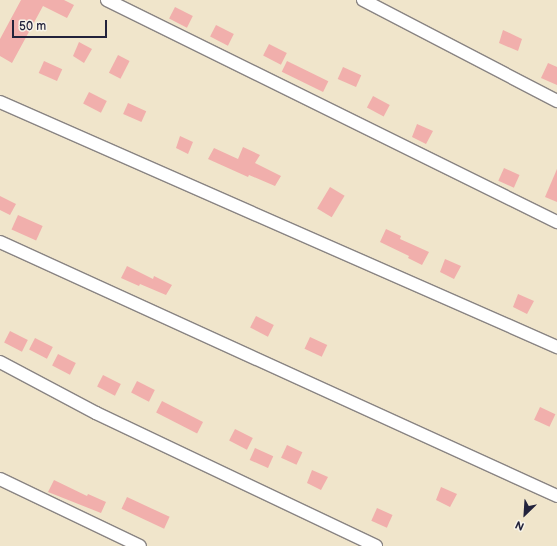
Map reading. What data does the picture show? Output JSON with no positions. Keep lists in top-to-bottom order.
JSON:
{
  "scale_bar": "50 m",
  "north": "bottom left"
}
